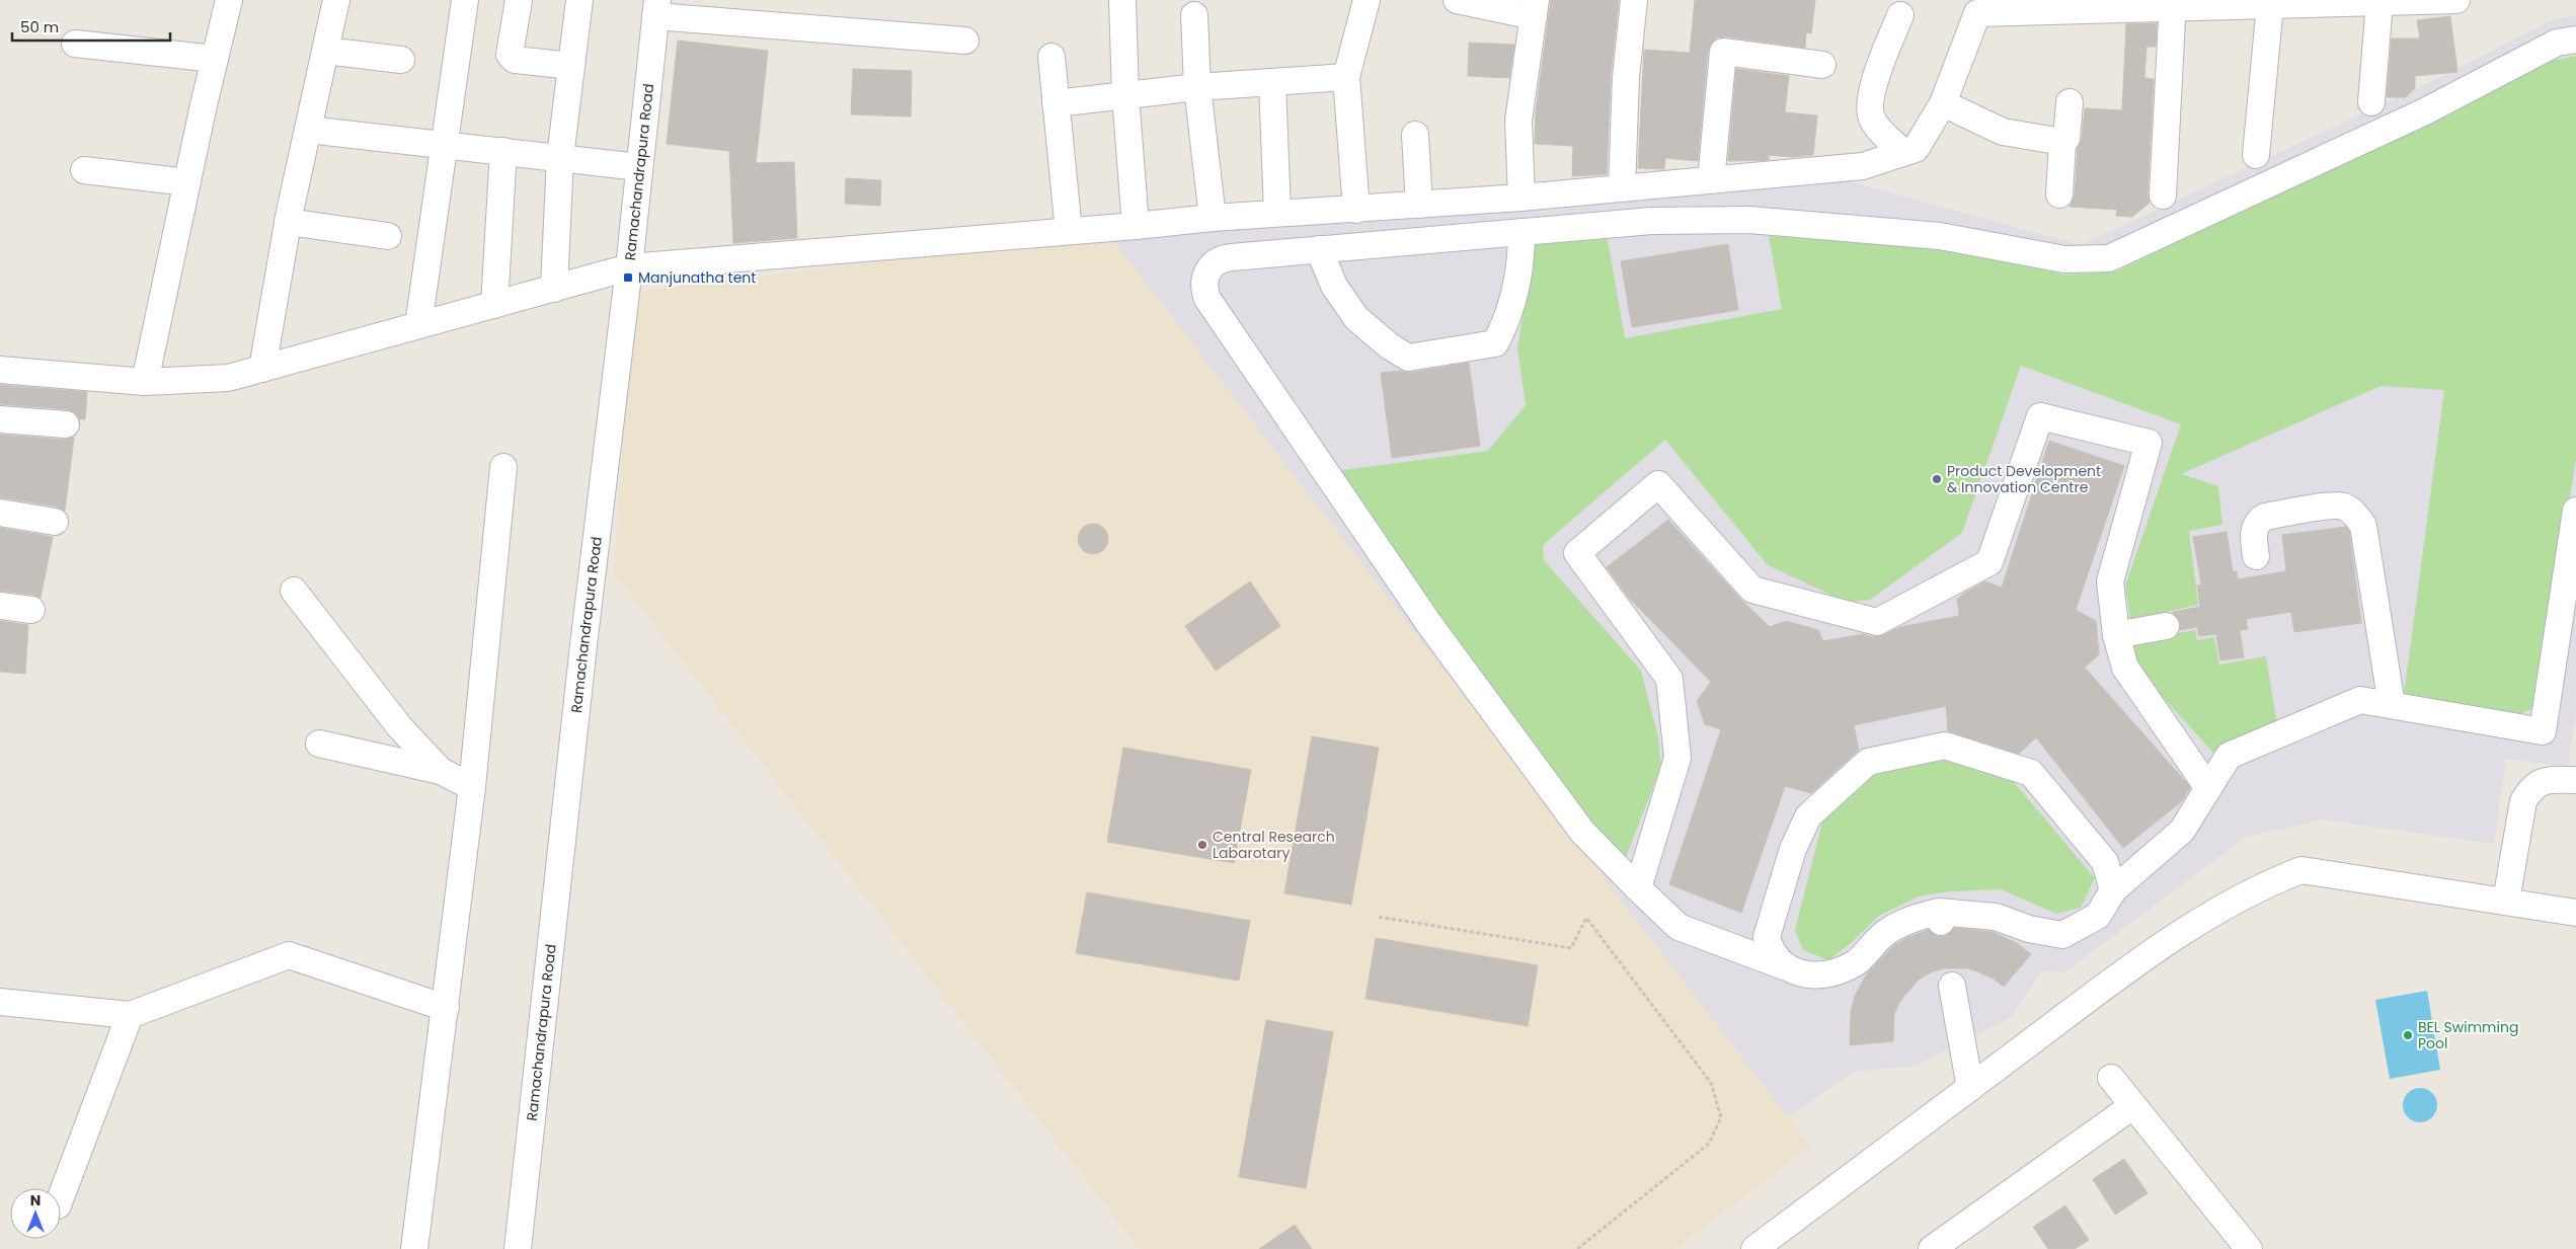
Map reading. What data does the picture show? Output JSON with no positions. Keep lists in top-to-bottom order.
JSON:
{
  "streets": {
    "street": ["Ramachandrapura Road"]
  },
  "places": {
    "transit": ["Manjunatha tent"],
    "other": ["Product Development & Innovation Centre", "Central Research Labarotary", "BEL Swimming Pool"]
  },
  "scale_bar": "50 m",
  "north": "top"
}
